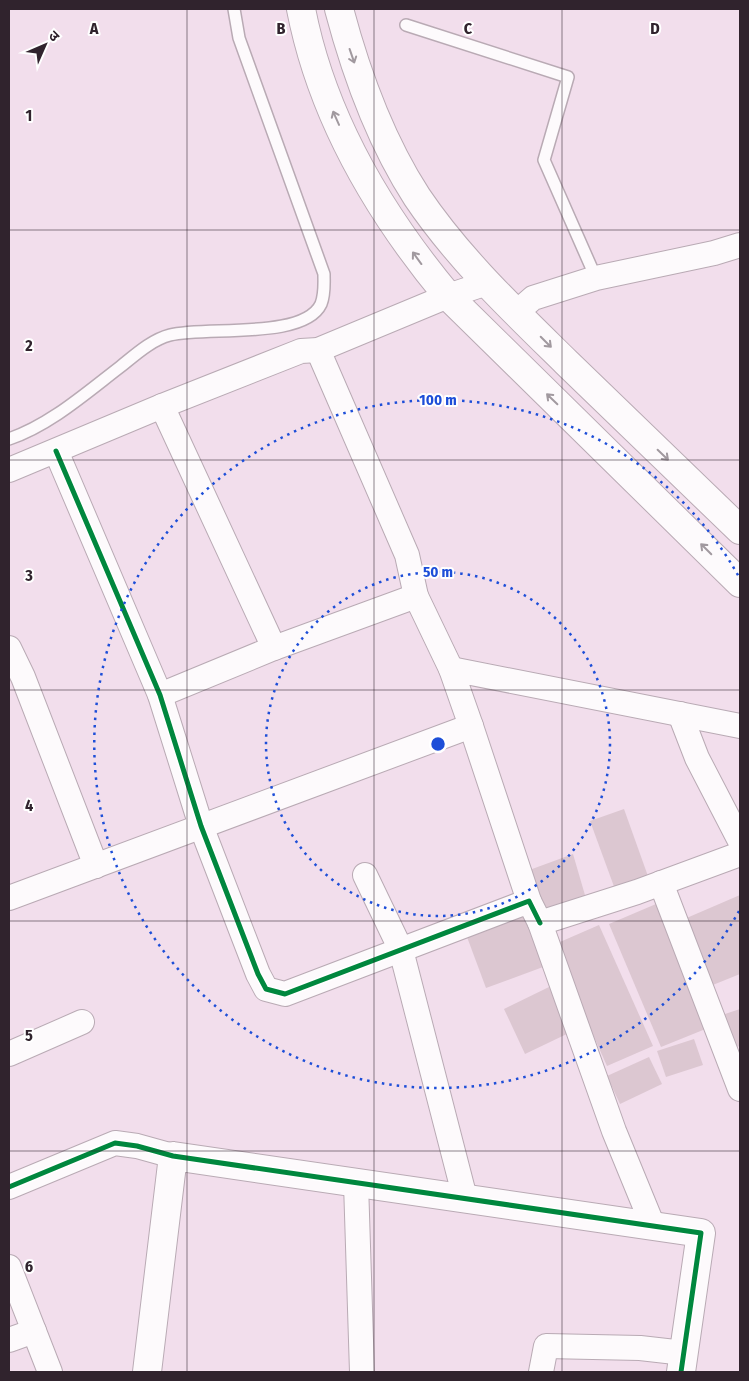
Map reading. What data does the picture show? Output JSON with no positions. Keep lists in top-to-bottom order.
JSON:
{
  "north": "top right",
  "grid": {
    "columns": [
      "A",
      "B",
      "C",
      "D"
    ],
    "rows": [
      "1",
      "2",
      "3",
      "4",
      "5",
      "6"
    ]
  },
  "rings": ["100 m", "50 m"]
}
